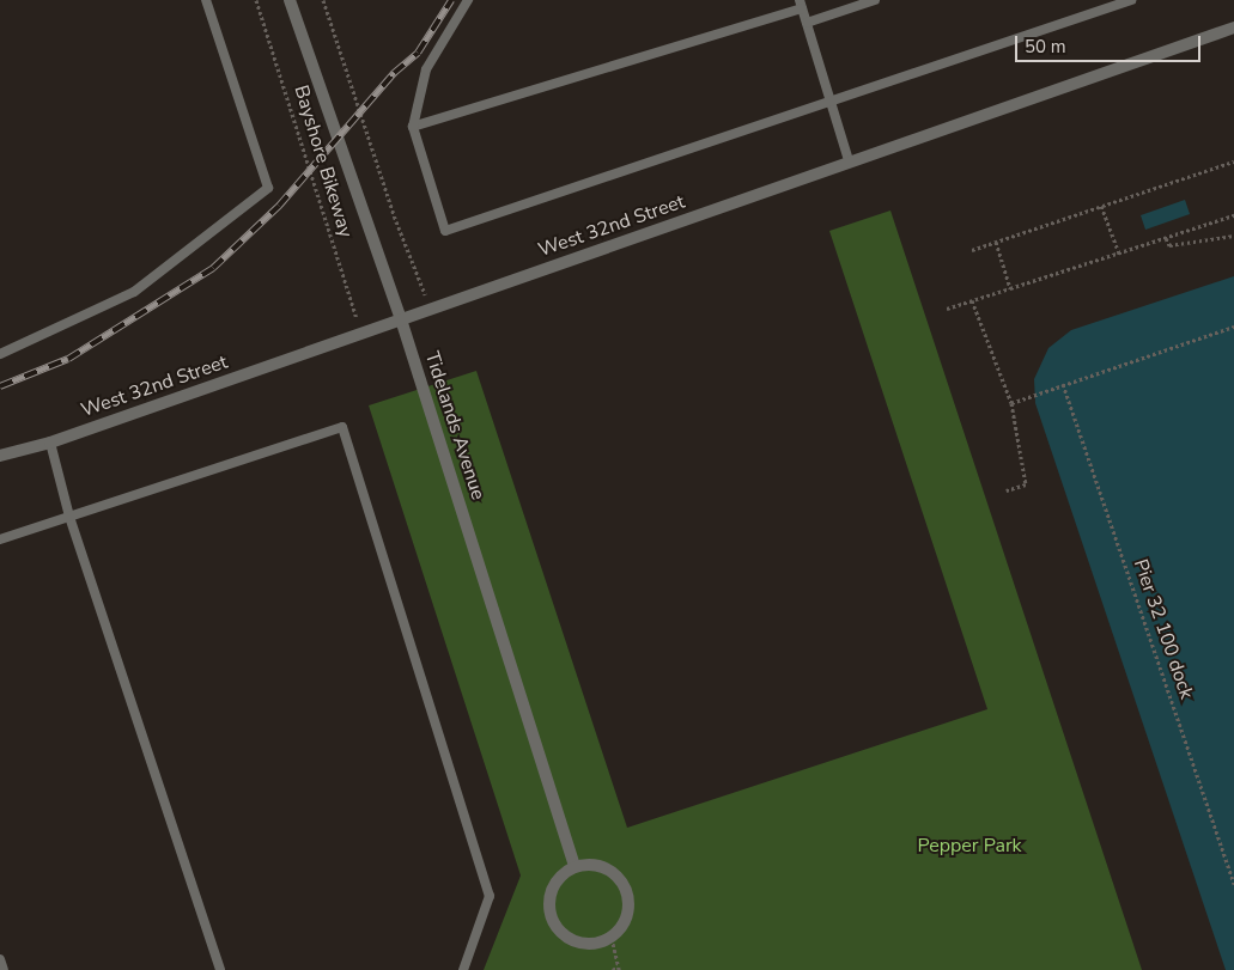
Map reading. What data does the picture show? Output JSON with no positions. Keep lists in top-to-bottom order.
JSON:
{
  "streets": {
    "street": ["West 32nd Street", "Tidelands Avenue"],
    "path": ["Bayshore Bikeway", "Pier 32 100 dock"]
  },
  "crossings": [
    ["Bayshore Bikeway", "West 32nd Street"],
    ["West 32nd Street", "Tidelands Avenue"]
  ],
  "parks": ["Pepper Park"],
  "scale_bar": "50 m"
}
